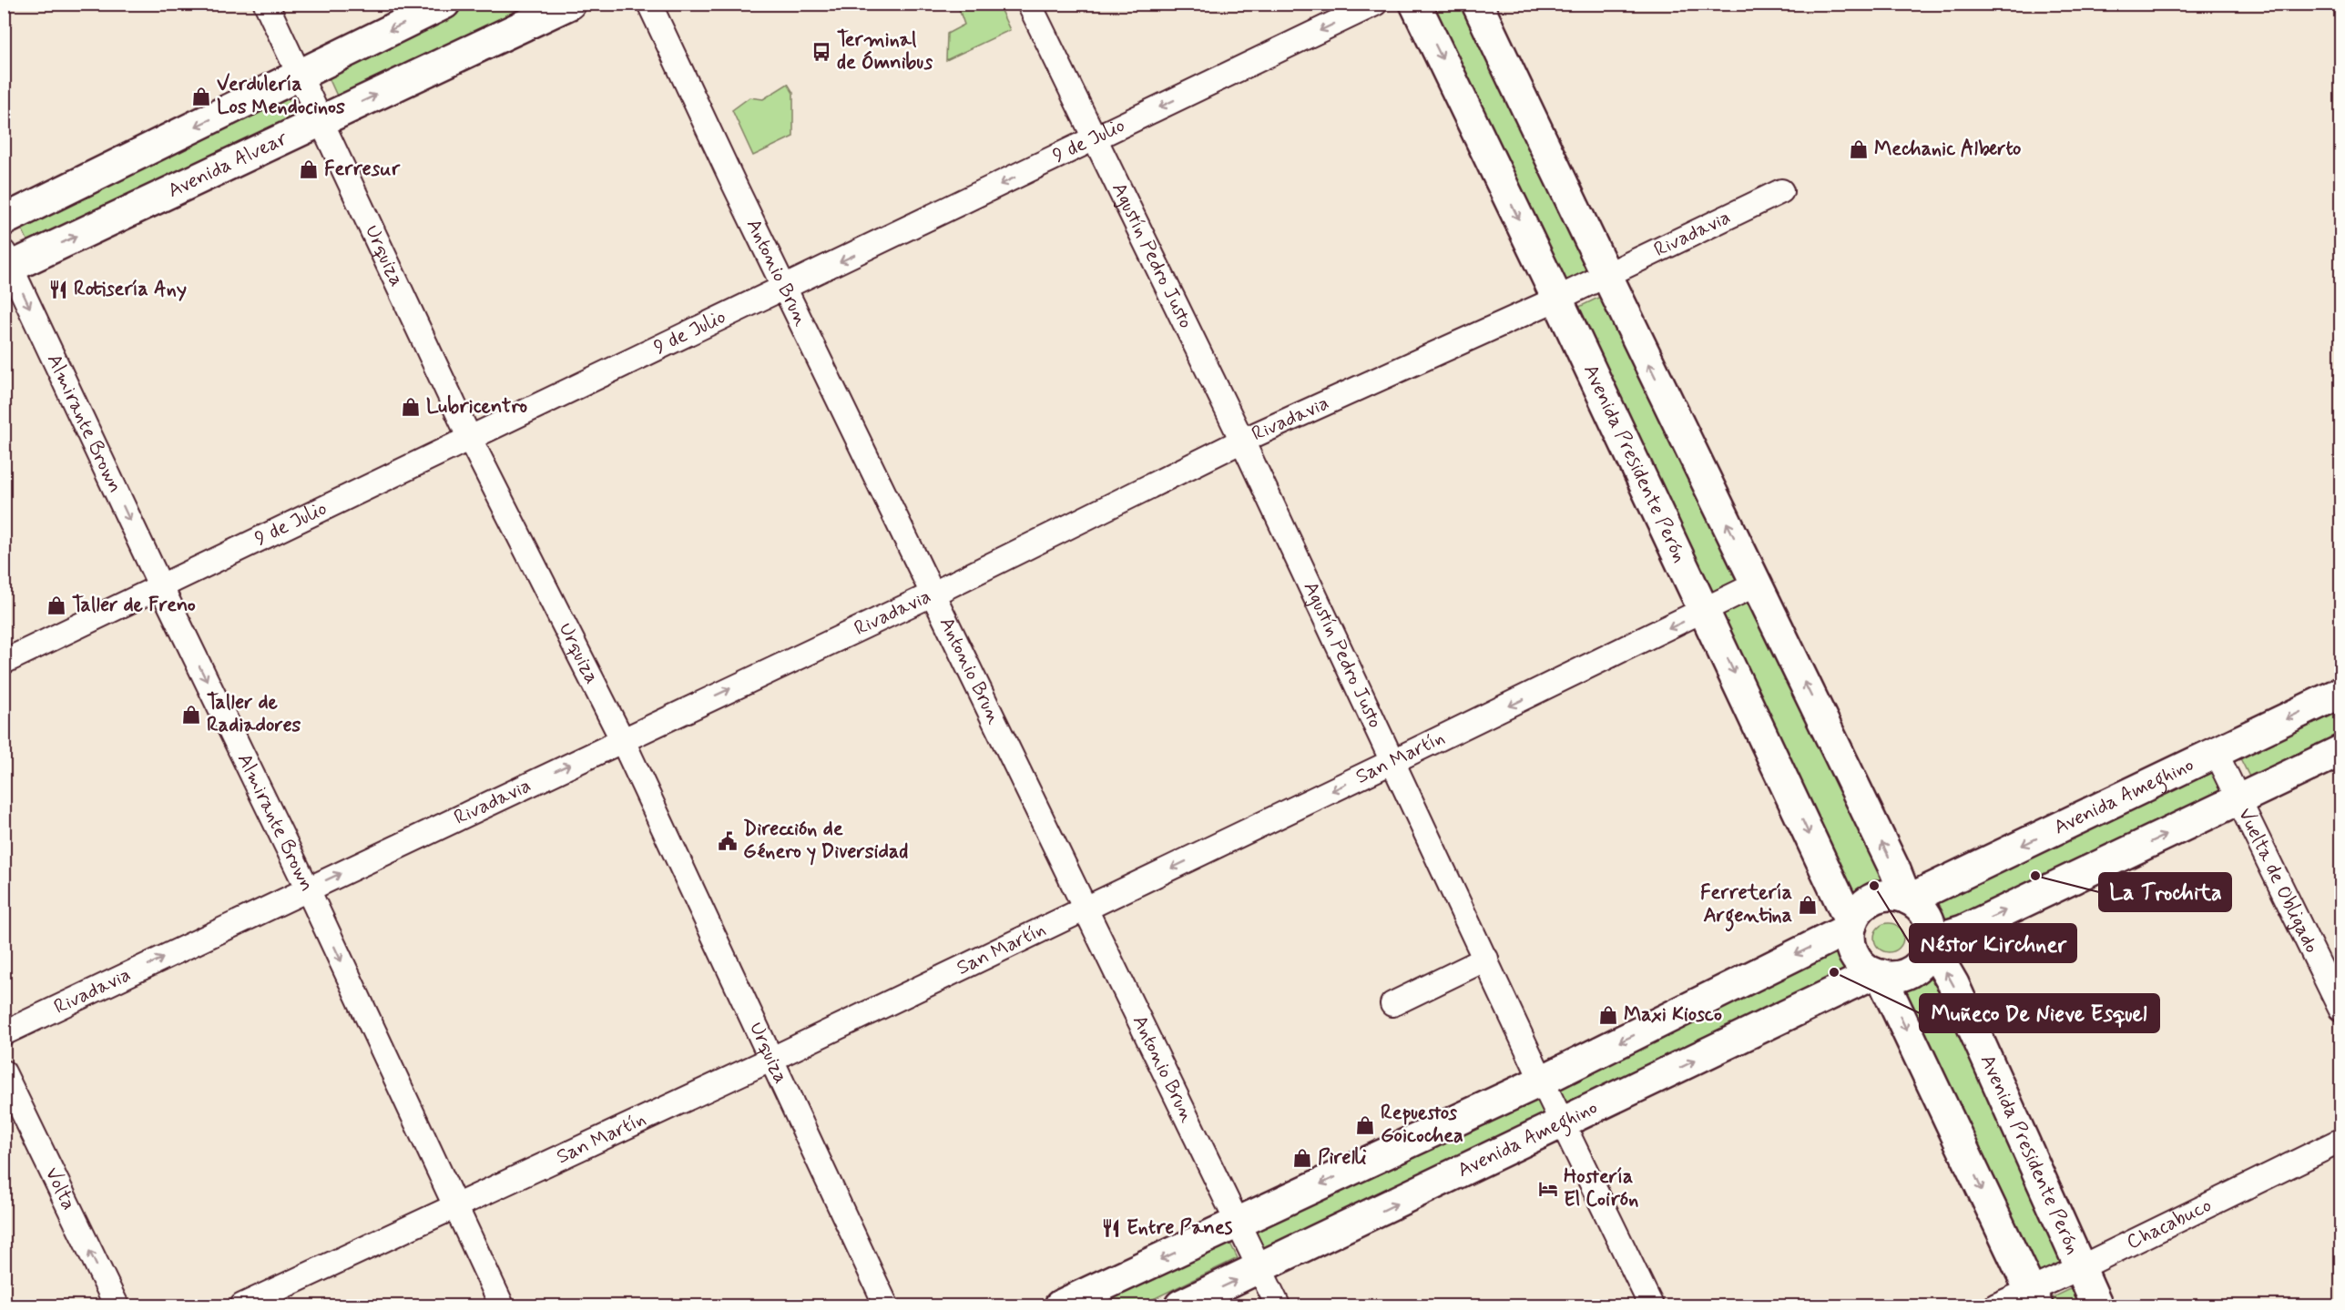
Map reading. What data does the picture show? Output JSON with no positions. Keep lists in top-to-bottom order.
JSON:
{
  "streets": {
    "main road": ["Avenida Alvear", "Avenida Presidente Perón", "Avenida Ameghino"],
    "street": [
      "9 de Julio",
      "Rivadavia",
      "Agustín Pedro Justo",
      "Urquiza",
      "Antonio Brun",
      "Almirante Brown",
      "San Martín",
      "Vuelta de Obligado",
      "Volta",
      "Chacabuco"
    ]
  },
  "crossings": [
    ["9 de Julio", "Agustín Pedro Justo"],
    ["9 de Julio", "Urquiza"],
    ["9 de Julio", "Antonio Brun"],
    ["9 de Julio", "Almirante Brown"],
    ["Avenida Alvear", "Urquiza"],
    ["Avenida Alvear", "Almirante Brown"],
    ["Rivadavia", "Agustín Pedro Justo"],
    ["Rivadavia", "Urquiza"],
    ["Rivadavia", "Antonio Brun"],
    ["Rivadavia", "Almirante Brown"],
    ["Rivadavia", "Avenida Presidente Perón"],
    ["Agustín Pedro Justo", "San Martín"],
    ["Agustín Pedro Justo", "Avenida Ameghino"],
    ["Urquiza", "San Martín"],
    ["Antonio Brun", "San Martín"],
    ["Antonio Brun", "Avenida Ameghino"],
    ["Almirante Brown", "San Martín"],
    ["Avenida Presidente Perón", "San Martín"],
    ["Avenida Presidente Perón", "Avenida Ameghino"],
    ["Avenida Presidente Perón", "Chacabuco"],
    ["Avenida Ameghino", "Vuelta de Obligado"]
  ],
  "one_way": [
    "9 de Julio",
    "Rivadavia",
    "Almirante Brown",
    "San Martín",
    "Volta"
  ],
  "places": {
    "bus stop": ["Terminal de Ómnibus"],
    "shop": [
      "Verdulería Los Mendocinos",
      "Mechanic Alberto",
      "Ferresur",
      "Lubricentro",
      "Taller de Freno",
      "Taller de Radiadores",
      "Ferretería Argentina",
      "Maxi Kiosco",
      "Repuestos Goicochea",
      "Pirelli"
    ],
    "restaurant": ["Rotisería Any", "Entre Panes"],
    "public building": ["Dirección de Género y Diversidad"],
    "other": ["La Trochita", "Néstor Kirchner", "Muñeco De Nieve Esquel"],
    "hotel": ["Hostería El Coirón"]
  }
}
